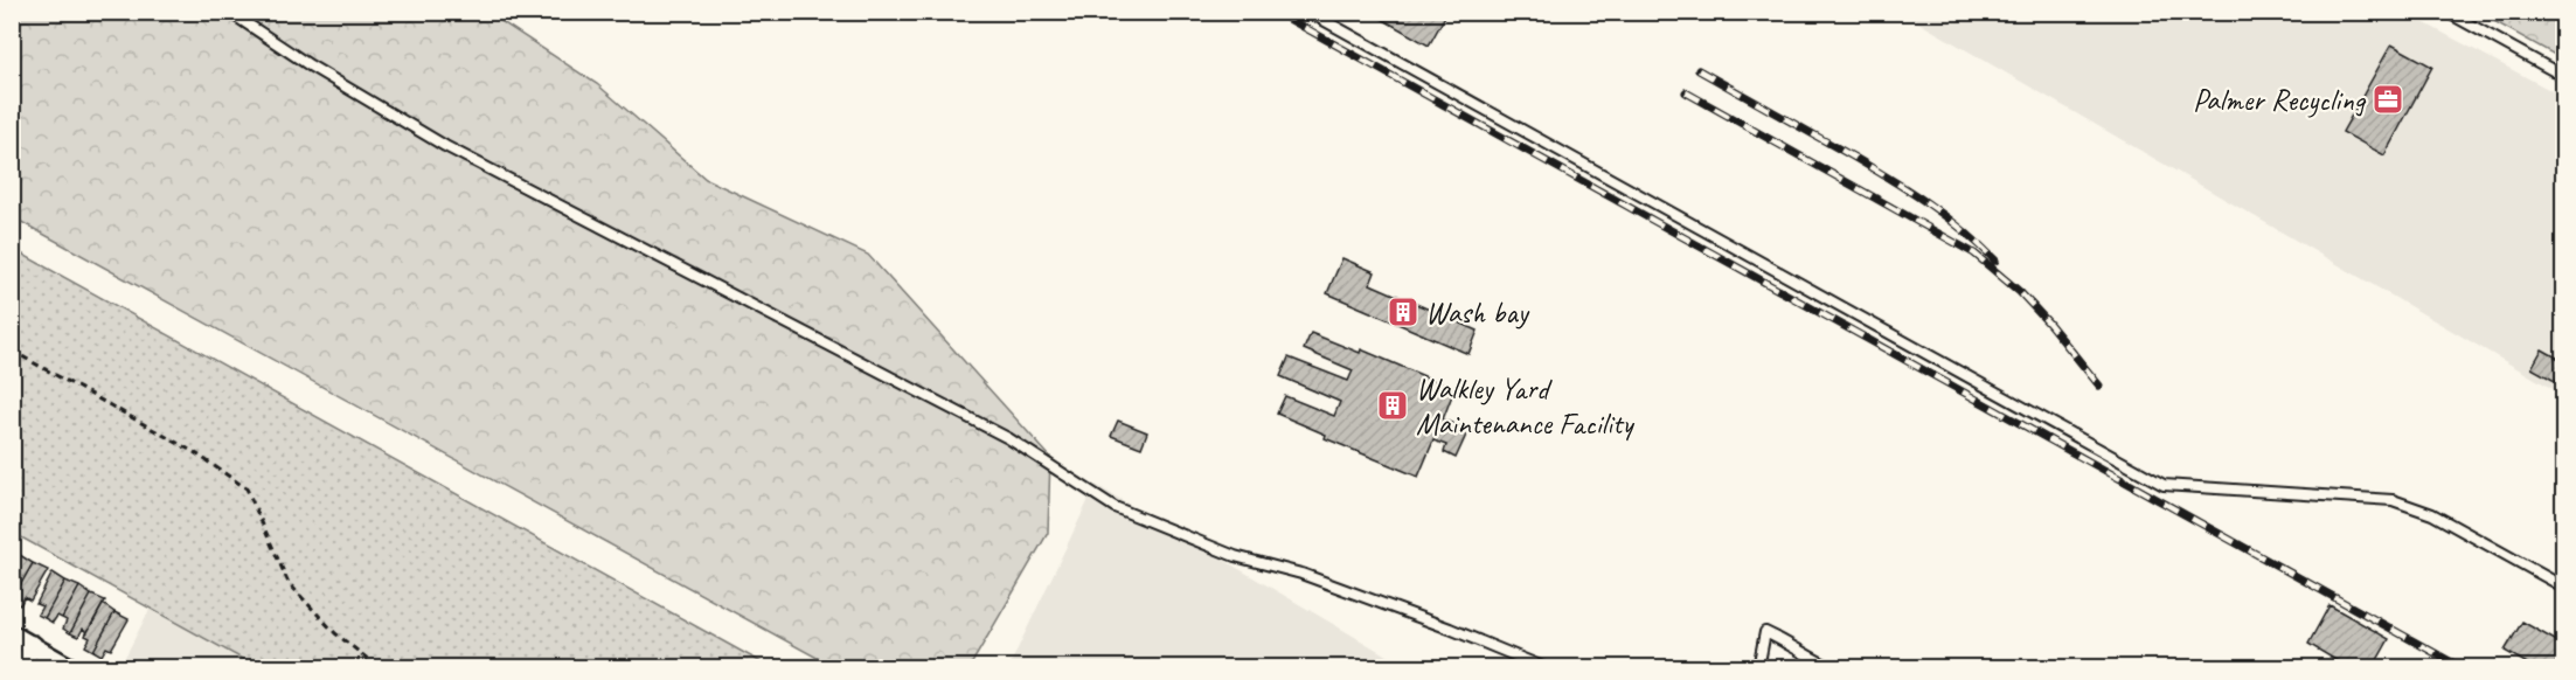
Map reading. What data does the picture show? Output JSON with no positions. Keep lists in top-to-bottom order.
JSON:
{
  "places": {
    "office": ["Palmer Recycling"],
    "building": ["Wash bay", "Walkley Yard Maintenance Facility"]
  }
}
